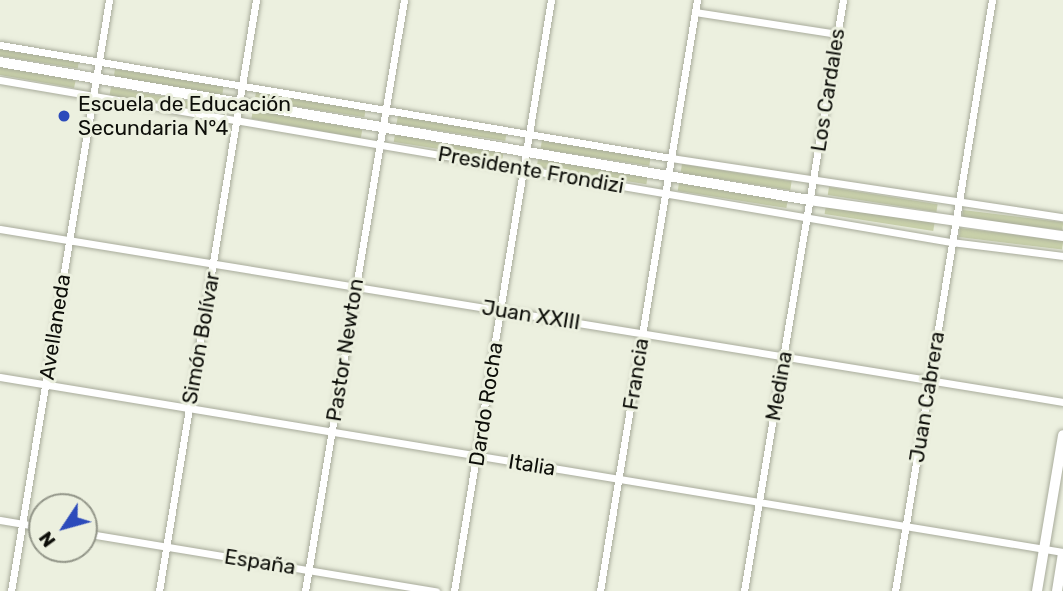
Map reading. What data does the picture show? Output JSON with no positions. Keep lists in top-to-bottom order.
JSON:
{
  "streets": {
    "main road": ["Presidente Frondizi"],
    "street": [
      "Los Cardales",
      "Juan XXIII",
      "Avellaneda",
      "Simón Bolívar",
      "Pastor Newton",
      "Francia",
      "Medina",
      "Juan Cabrera",
      "Dardo Rocha",
      "Italia",
      "España"
    ]
  },
  "crossings": [
    ["Los Cardales", "Presidente Frondizi"],
    ["Los Cardales", "Medina"],
    ["Presidente Frondizi", "Avellaneda"],
    ["Presidente Frondizi", "Simón Bolívar"],
    ["Presidente Frondizi", "Pastor Newton"],
    ["Presidente Frondizi", "Francia"],
    ["Presidente Frondizi", "Medina"],
    ["Presidente Frondizi", "Juan Cabrera"],
    ["Presidente Frondizi", "Dardo Rocha"],
    ["Juan XXIII", "Avellaneda"],
    ["Juan XXIII", "Simón Bolívar"],
    ["Juan XXIII", "Pastor Newton"],
    ["Juan XXIII", "Francia"],
    ["Juan XXIII", "Medina"],
    ["Juan XXIII", "Juan Cabrera"],
    ["Juan XXIII", "Dardo Rocha"],
    ["Avellaneda", "Italia"],
    ["Simón Bolívar", "Italia"],
    ["Simón Bolívar", "España"],
    ["Pastor Newton", "Italia"],
    ["Pastor Newton", "España"],
    ["Francia", "Italia"],
    ["Medina", "Italia"],
    ["Juan Cabrera", "Italia"],
    ["Dardo Rocha", "Italia"]
  ],
  "places": ["Escuela de Educación Secundaria N°4"],
  "north": "bottom left"
}
